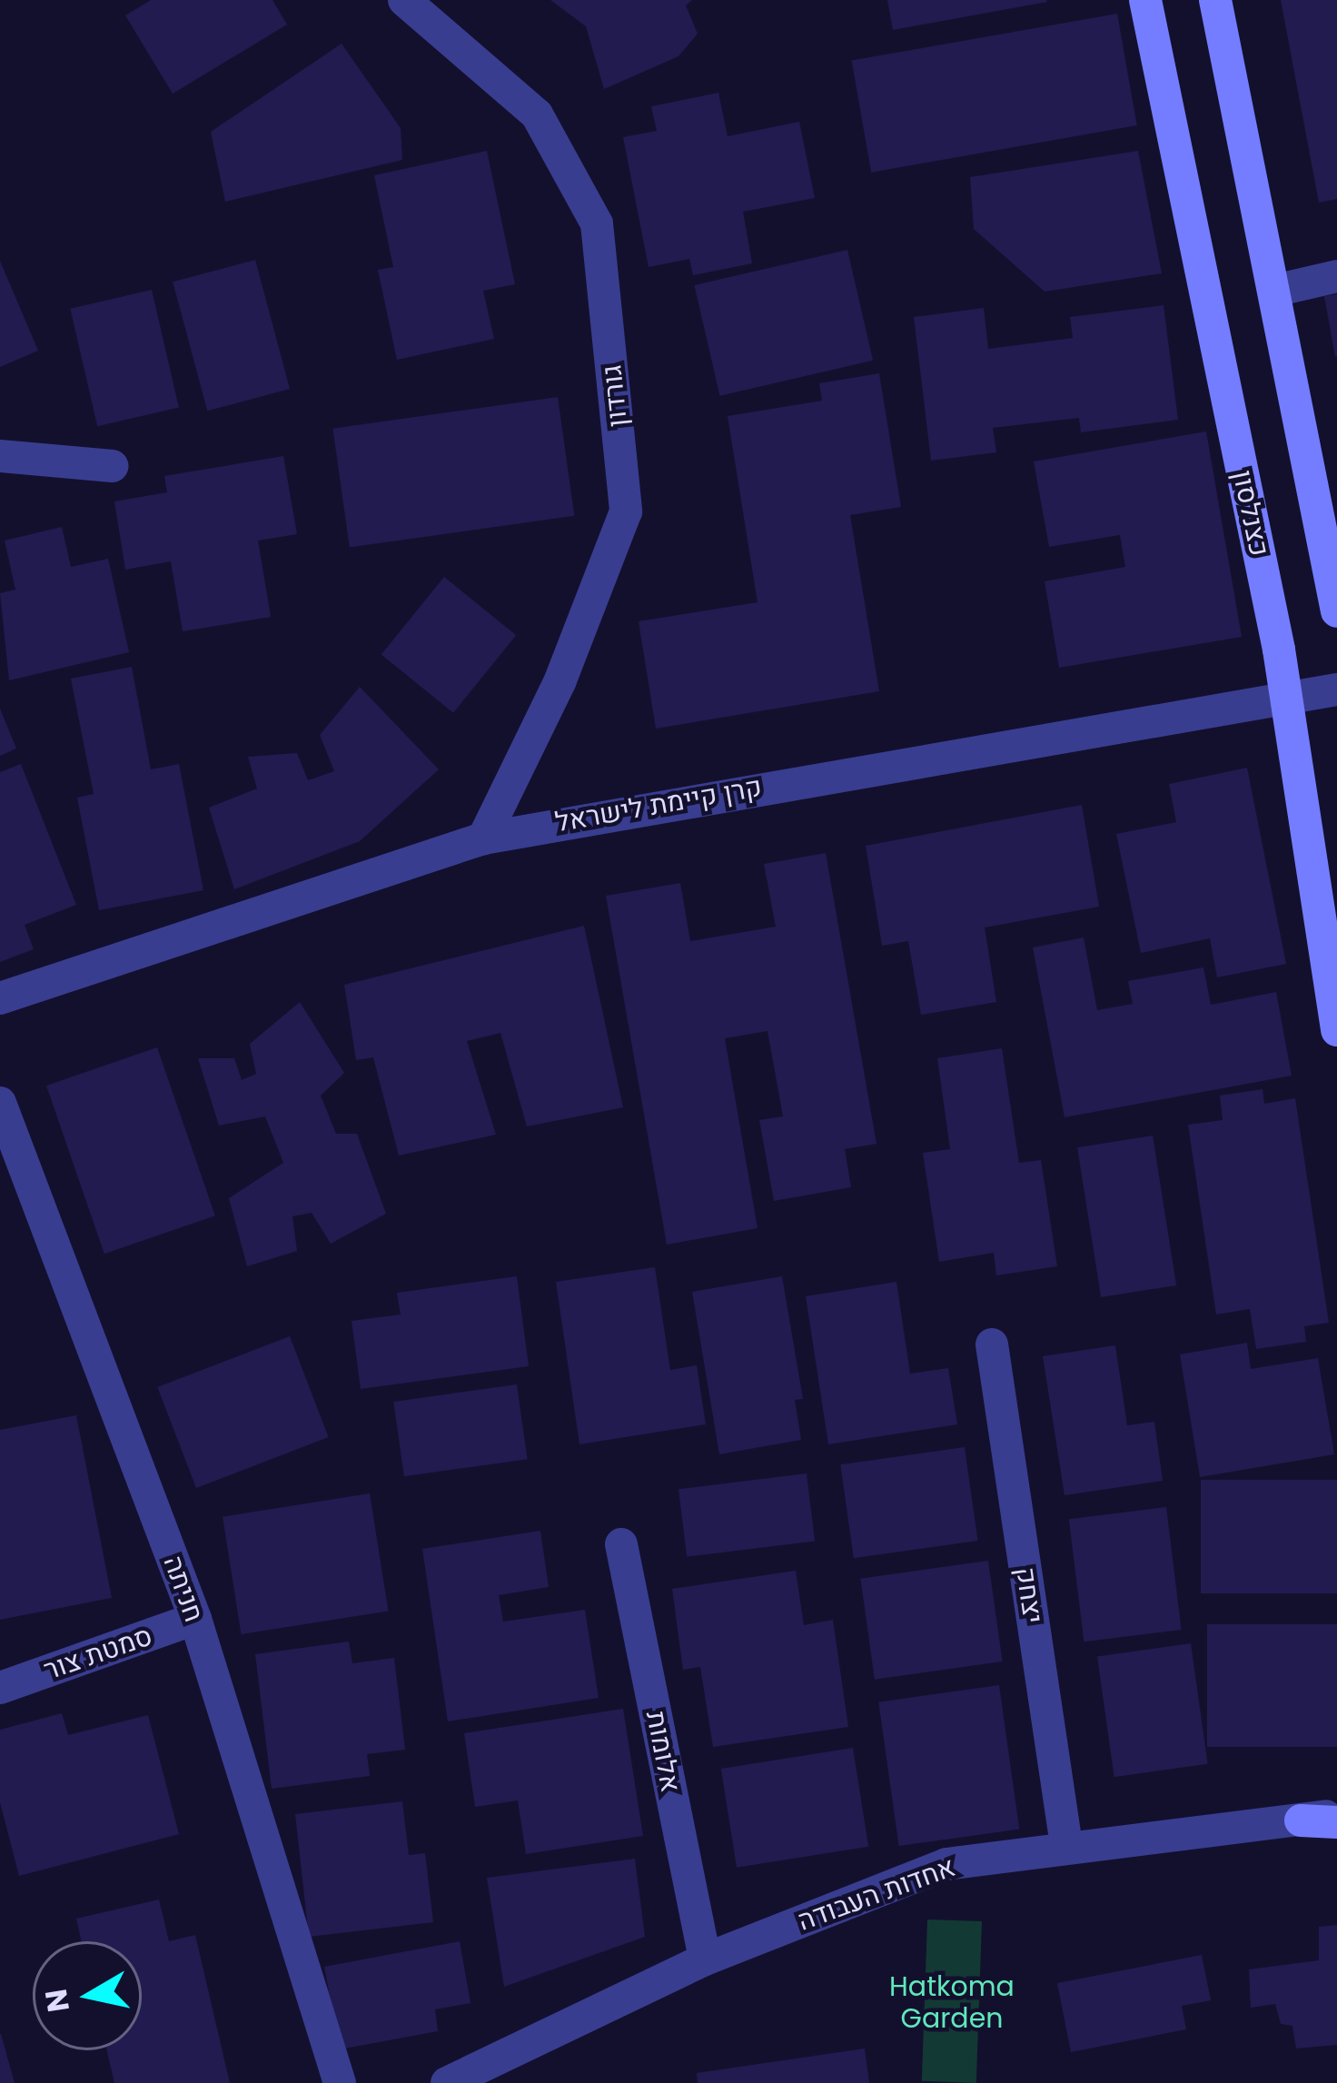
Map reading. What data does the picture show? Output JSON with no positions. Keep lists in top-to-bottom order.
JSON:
{
  "streets": {
    "street": [
      "גורדון",
      "כצנלסון",
      "קרן קיימת לישראל",
      "חניתה",
      "יצחק",
      "סמטת צור",
      "אלומות",
      "אחדות העבודה"
    ]
  },
  "crossings": [
    ["גורדון", "קרן קיימת לישראל"],
    ["כצנלסון", "קרן קיימת לישראל"],
    ["חניתה", "סמטת צור"],
    ["יצחק", "אחדות העבודה"],
    ["אלומות", "אחדות העבודה"]
  ],
  "parks": ["Hatkoma Garden"],
  "north": "left"
}
